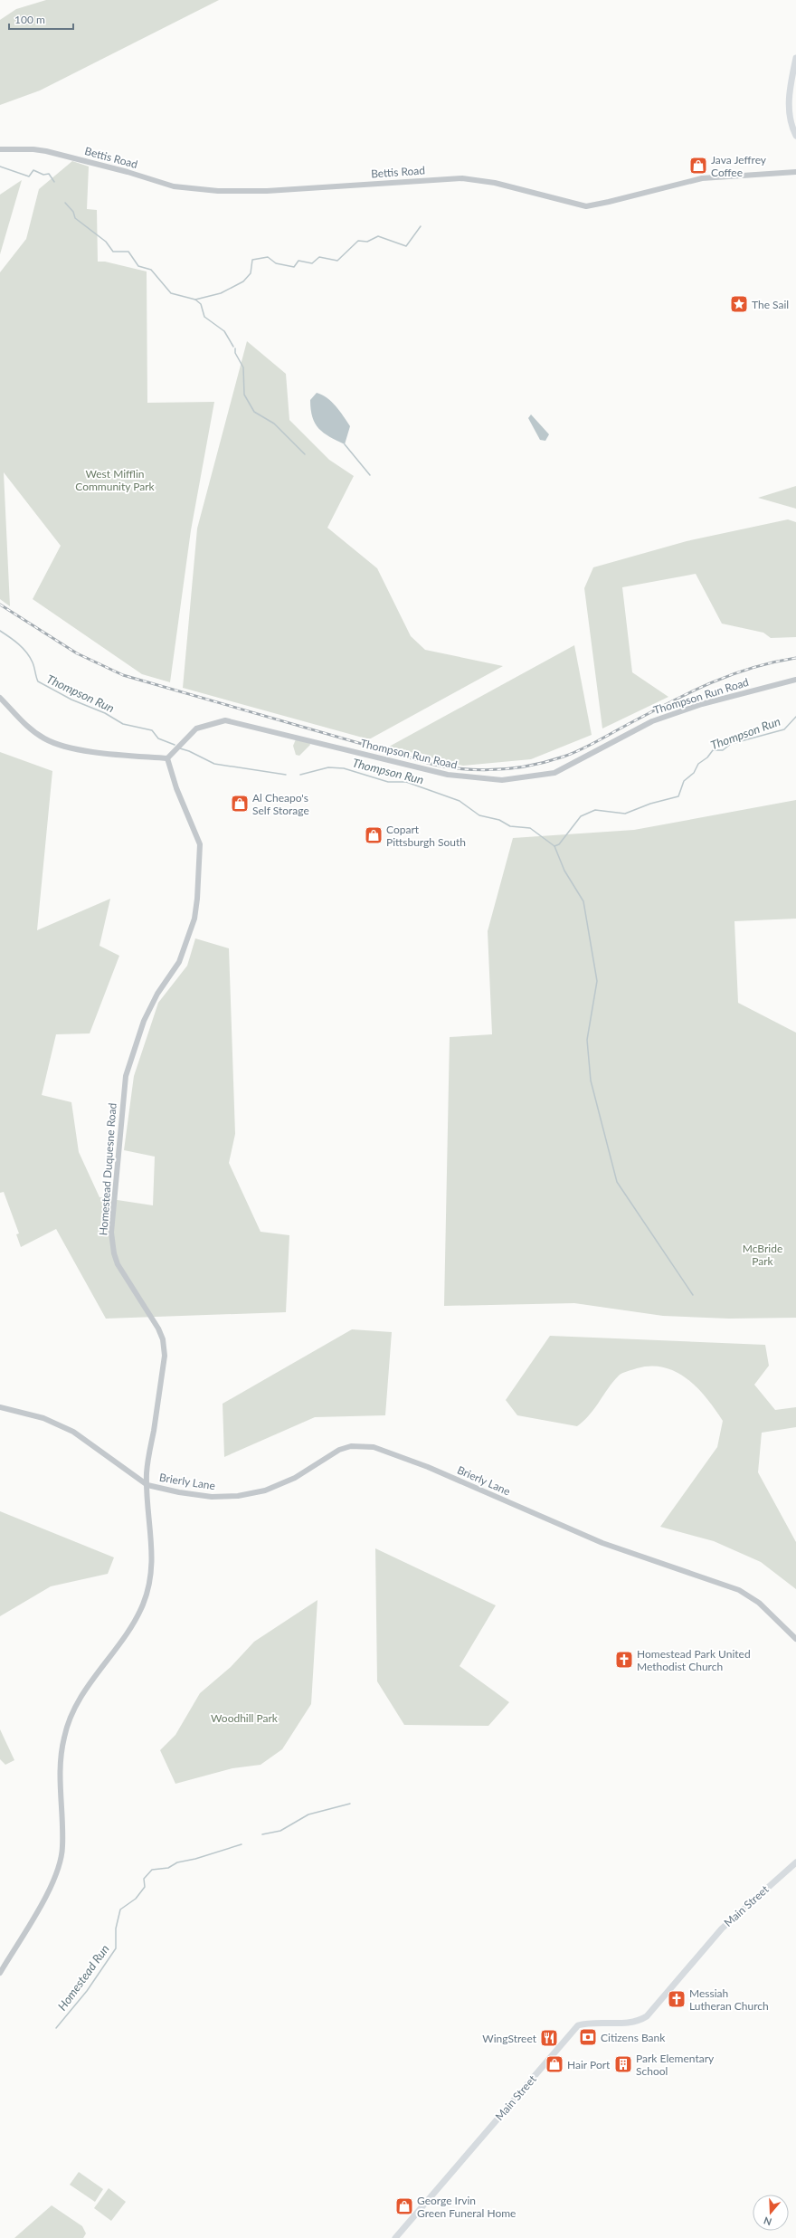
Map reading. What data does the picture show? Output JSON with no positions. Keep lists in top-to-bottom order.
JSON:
{
  "streets": {
    "main road": ["Main Street"],
    "street": [
      "Bettis Road",
      "Thompson Run Road",
      "Homestead Duquesne Road",
      "Brierly Lane"
    ]
  },
  "crossings": [
    ["Thompson Run Road", "Homestead Duquesne Road"],
    ["Homestead Duquesne Road", "Brierly Lane"]
  ],
  "water": ["Thompson Run", "Homestead Run"],
  "parks": ["West Mifflin Community Park", "McBride Park", "Woodhill Park"],
  "places": {
    "shop": [
      "Java Jeffrey Coffee",
      "Al Cheapo's Self Storage",
      "Copart Pittsburgh South",
      "Hair Port",
      "George Irvin Green Funeral Home"
    ],
    "place": ["The Sail"],
    "church": ["Homestead Park United Methodist Church", "Messiah Lutheran Church"],
    "bank": ["Citizens Bank"],
    "restaurant": ["WingStreet"],
    "building": ["Park Elementary School"]
  },
  "scale_bar": "100 m",
  "north": "bottom"
}
